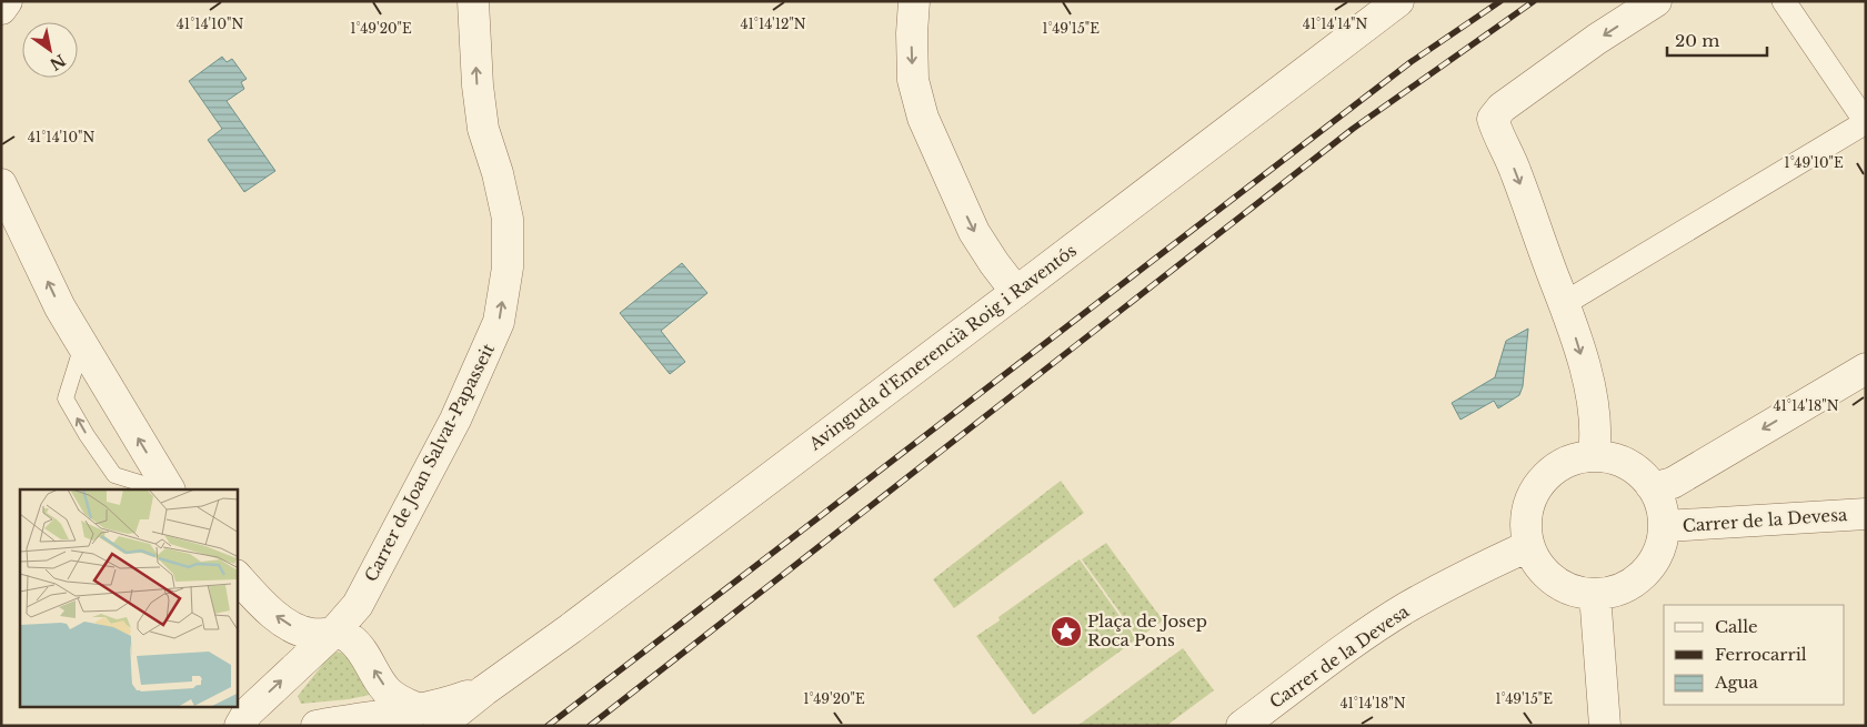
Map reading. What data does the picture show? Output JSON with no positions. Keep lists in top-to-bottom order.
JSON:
{
  "streets": {
    "street": ["Avinguda d'Emerencià Roig i Raventós", "Carrer de Joan Salvat-Papasseit", "Carrer de la Devesa"]
  },
  "one_way": ["Carrer de Joan Salvat-Papasseit"],
  "places": {
    "place": ["Plaça de Josep Roca Pons"]
  },
  "legend": ["Calle", "Ferrocarril", "Agua"],
  "scale_bar": "20 m",
  "north": "bottom right",
  "coordinates": [
    "41°14'10\"N",
    "41°14'12\"N",
    "41°14'14\"N",
    "1°49'20\"E",
    "1°49'15\"E",
    "1°49'10\"E",
    "41°14'18\"N"
  ]
}
